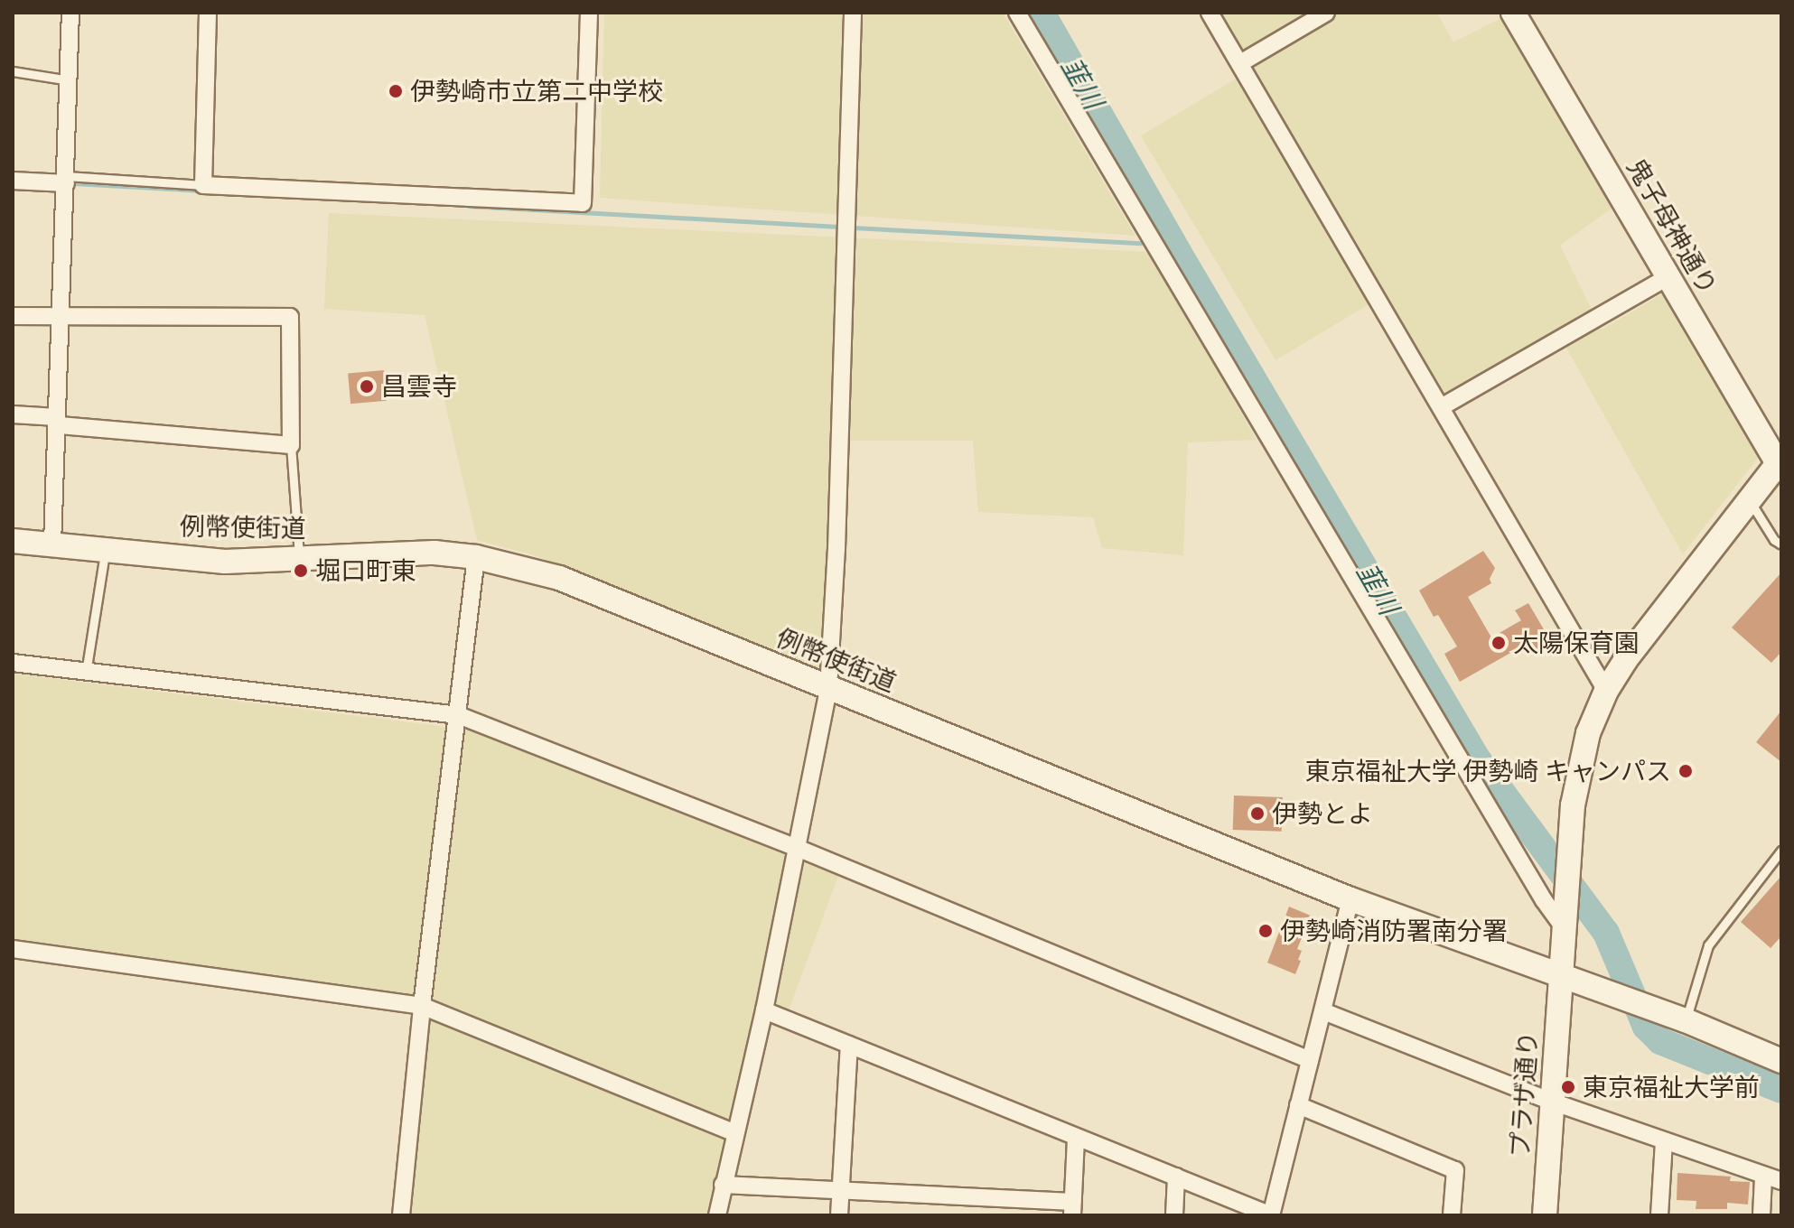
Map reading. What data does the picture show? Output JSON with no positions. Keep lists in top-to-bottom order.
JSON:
{
  "streets": {
    "main road": ["鬼子母神通り", "例幣使街道", "プラザ通り"]
  },
  "crossings": [
    ["鬼子母神通り", "プラザ通り"],
    ["例幣使街道", "プラザ通り"]
  ],
  "water": ["韮川"],
  "places": [
    "伊勢崎市立第二中学校",
    "昌雲寺",
    "堀口町東",
    "太陽保育園",
    "東京福祉大学 伊勢崎 キャンパス",
    "伊勢とよ",
    "伊勢崎消防署南分署",
    "東京福祉大学前"
  ]
}
